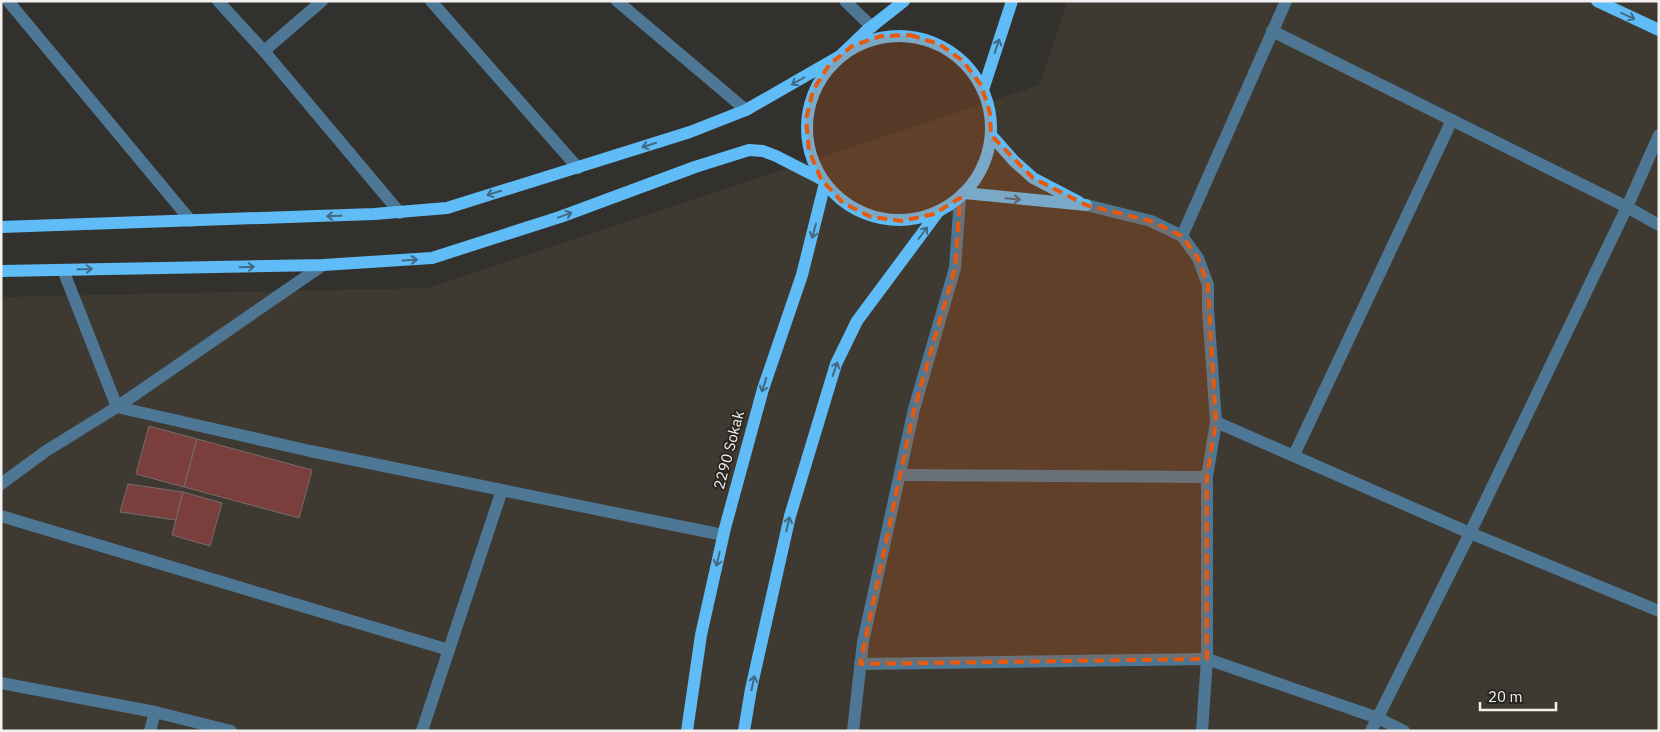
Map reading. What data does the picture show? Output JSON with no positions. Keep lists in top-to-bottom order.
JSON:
{
  "streets": {
    "main road": ["2290 Sokak"]
  },
  "scale_bar": "20 m"
}
